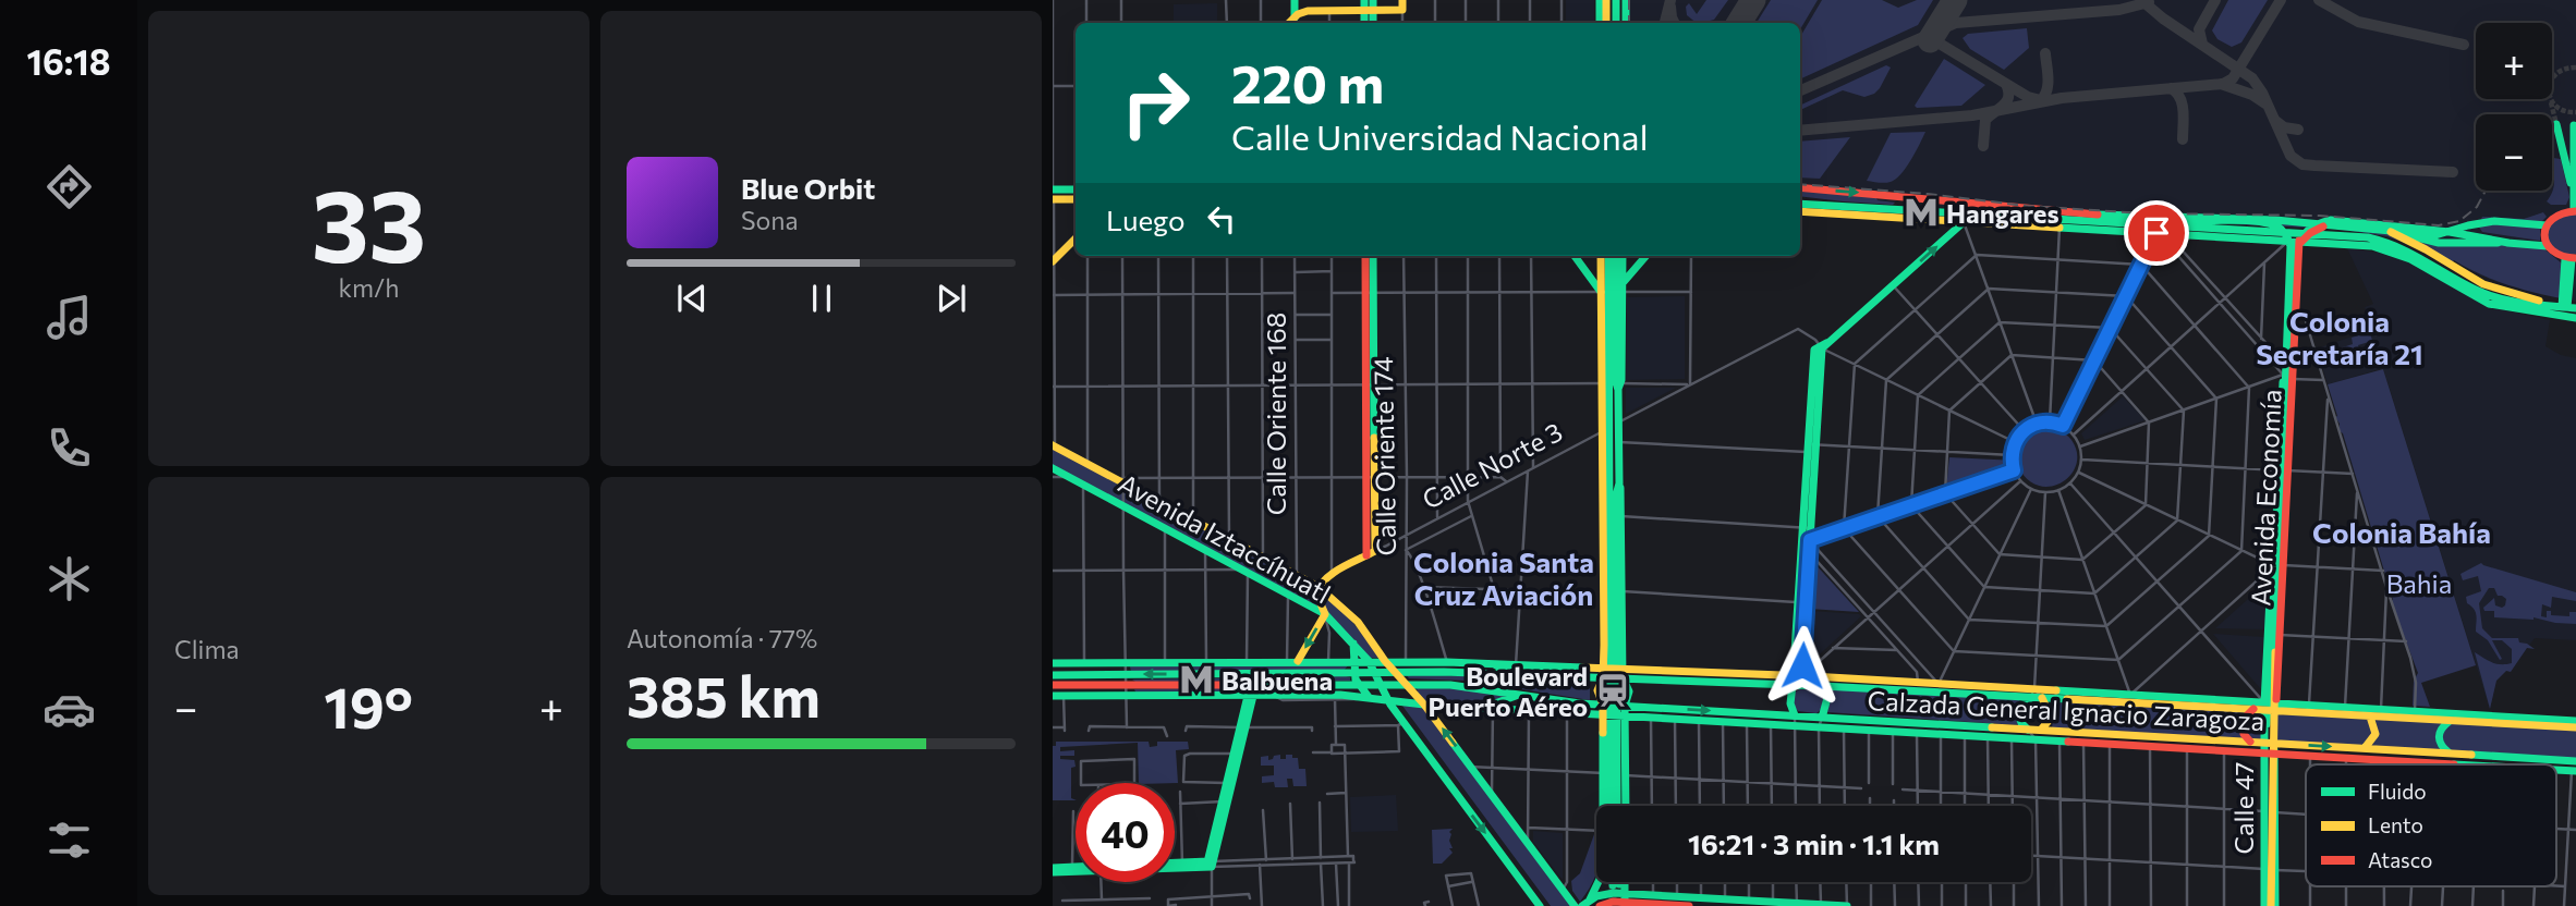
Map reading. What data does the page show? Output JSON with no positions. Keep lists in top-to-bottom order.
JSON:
{
  "streets": {
    "main road": [
      "Calle Norte 3",
      "Avenida Economía",
      "Avenida Iztaccíhuatl",
      "Calzada General Ignacio Zaragoza",
      "Calle 47"
    ],
    "street": ["Calle Oriente 168", "Calle Oriente 174"]
  },
  "crossings": [
    ["Calle Oriente 168", "Avenida Iztaccíhuatl"],
    ["Calle Oriente 174", "Calle Norte 3"],
    ["Calle Oriente 174", "Calzada General Ignacio Zaragoza"],
    ["Calle Norte 3", "Avenida Iztaccíhuatl"],
    ["Avenida Economía", "Calzada General Ignacio Zaragoza"],
    ["Avenida Economía", "Calle 47"],
    ["Avenida Iztaccíhuatl", "Calzada General Ignacio Zaragoza"],
    ["Calzada General Ignacio Zaragoza", "Calle 47"]
  ],
  "districts": ["Colonia Secretaría 21", "Colonia Bahía", "Colonia Santa Cruz Aviación"],
  "parks": ["Bahia"],
  "places": {
    "metro station": ["Hangares", "Balbuena"],
    "station": ["Boulevard Puerto Aéreo"]
  },
  "legend": ["Fluido", "Lento", "Atasco"],
  "page": {
    "tabs": "16:18",
    "tile": [
      ["33", "km/h"],
      "Clima",
      ["Autonomía · 77%", "385 km"]
    ],
    "map_buttons": ["+", "−"],
    "turn": ["220 m", "Calle Universidad Nacional"],
    "song": ["Blue Orbit", "Sona"],
    "then": "Luego",
    "heat": ["−", "19°", "+"],
    "limit": "40",
    "trip": "16:21 · 3 min · 1.1 km"
  }
}
